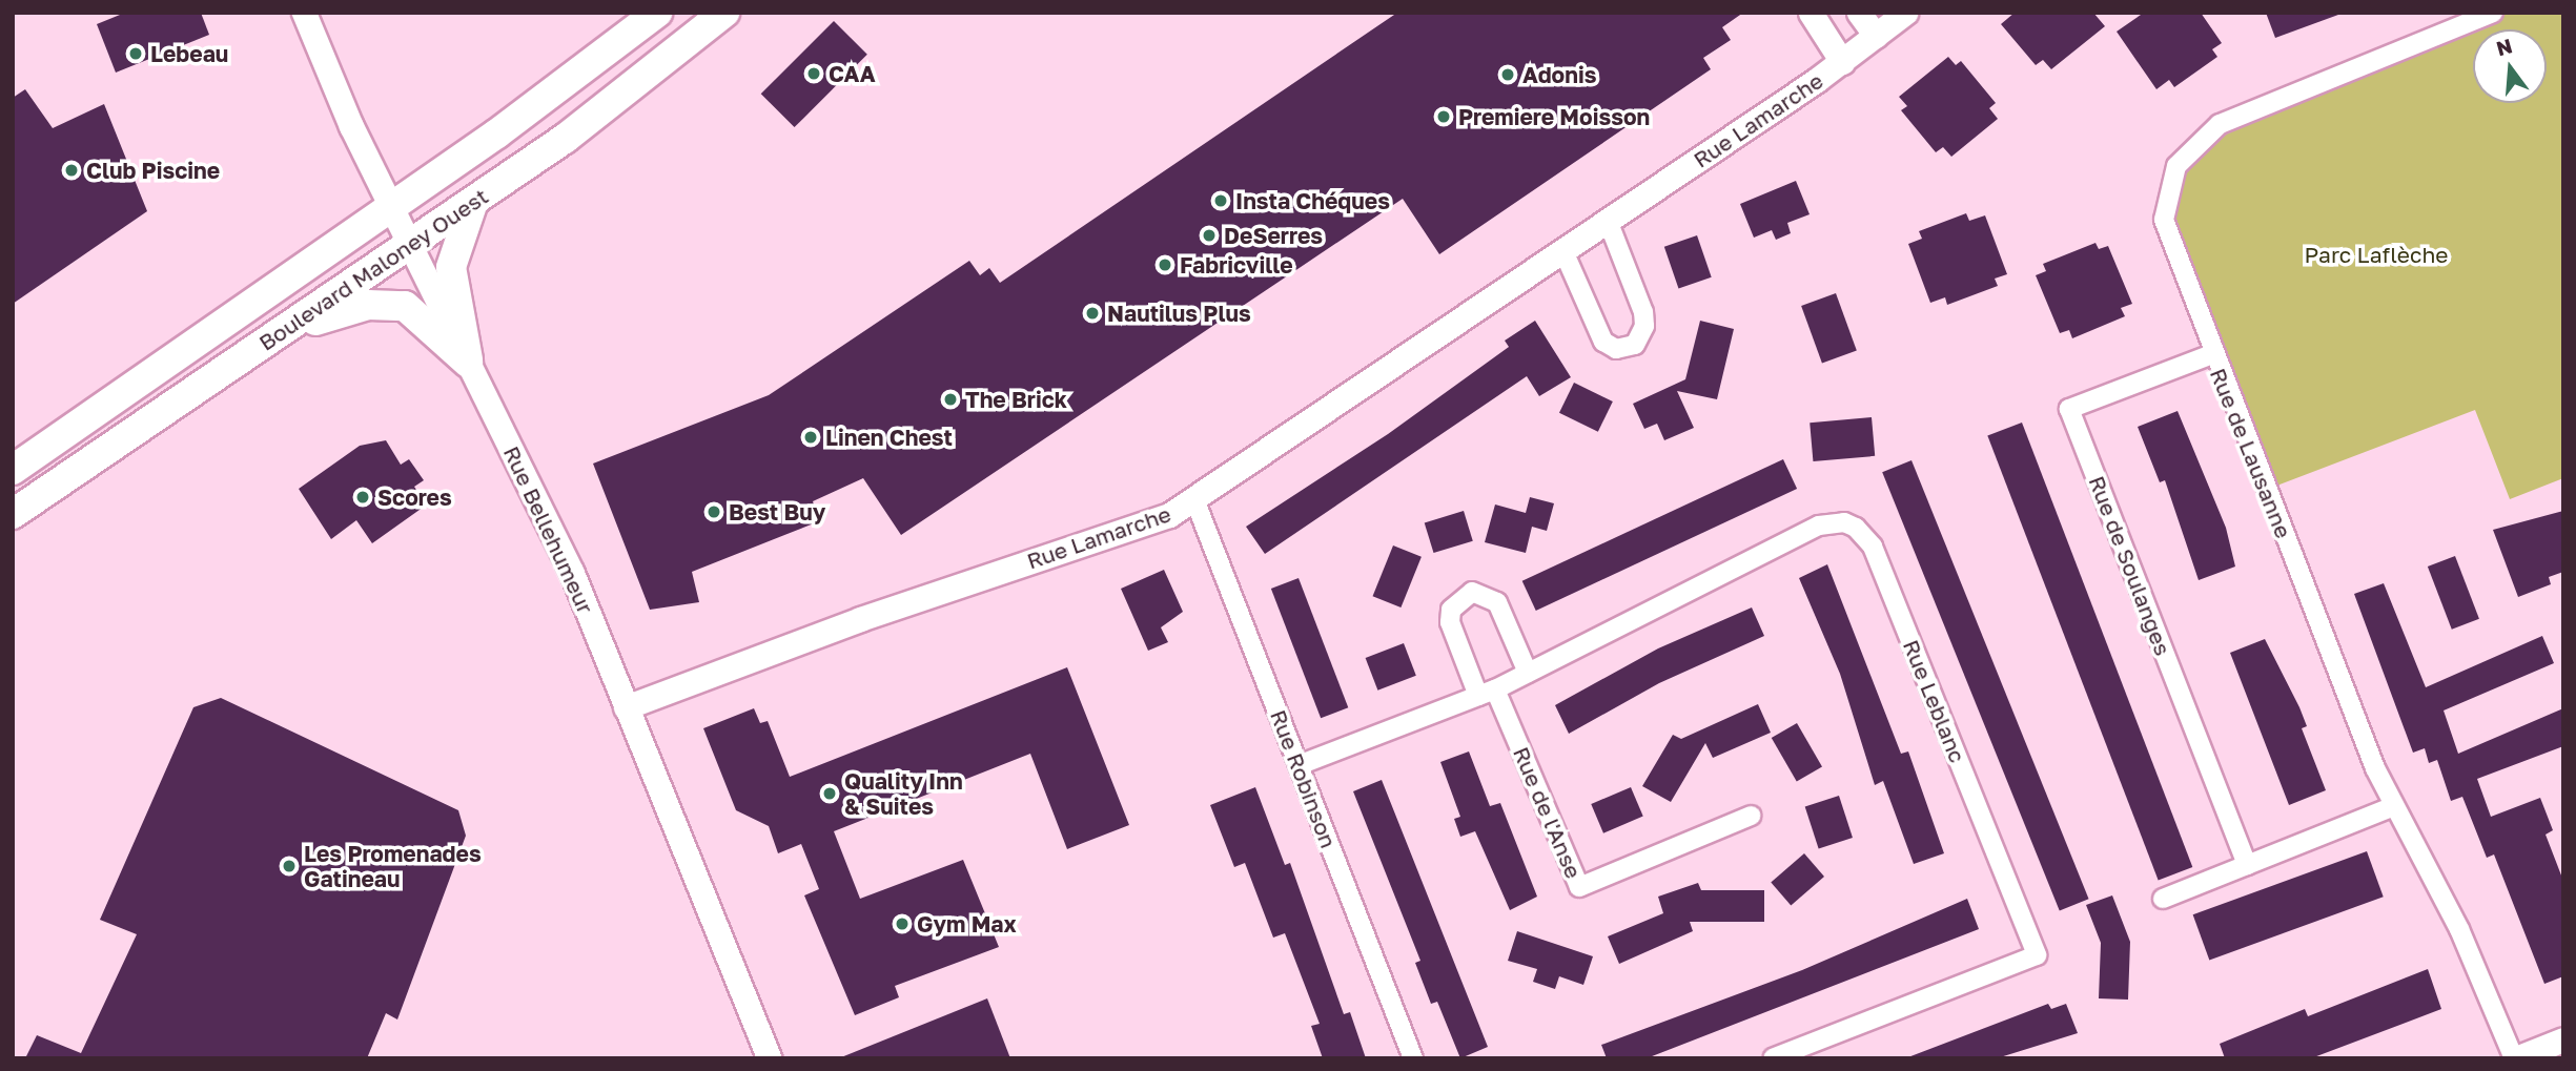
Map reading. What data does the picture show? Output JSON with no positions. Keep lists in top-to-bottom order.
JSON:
{
  "streets": {
    "main road": ["Boulevard Maloney Ouest"],
    "street": [
      "Rue Lamarche",
      "Rue de Lausanne",
      "Rue Bellehumeur",
      "Rue de Soulanges",
      "Rue Leblanc",
      "Rue Robinson",
      "Rue de l'Anse"
    ]
  },
  "crossings": [
    ["Rue Lamarche", "Rue Bellehumeur"],
    ["Rue Lamarche", "Rue Robinson"],
    ["Boulevard Maloney Ouest", "Rue Bellehumeur"],
    ["Rue de Lausanne", "Rue de Soulanges"],
    ["Rue Leblanc", "Rue Robinson"],
    ["Rue Leblanc", "Rue de l'Anse"]
  ],
  "parks": ["Parc Laflèche"],
  "places": [
    "Lebeau",
    "CAA",
    "Adonis",
    "Premiere Moisson",
    "Club Piscine",
    "Insta Chéques",
    "DeSerres",
    "Fabricville",
    "Nautilus Plus",
    "The Brick",
    "Linen Chest",
    "Scores",
    "Best Buy",
    "Quality Inn & Suites",
    "Les Promenades Gatineau",
    "Gym Max"
  ],
  "north": "top"
}
